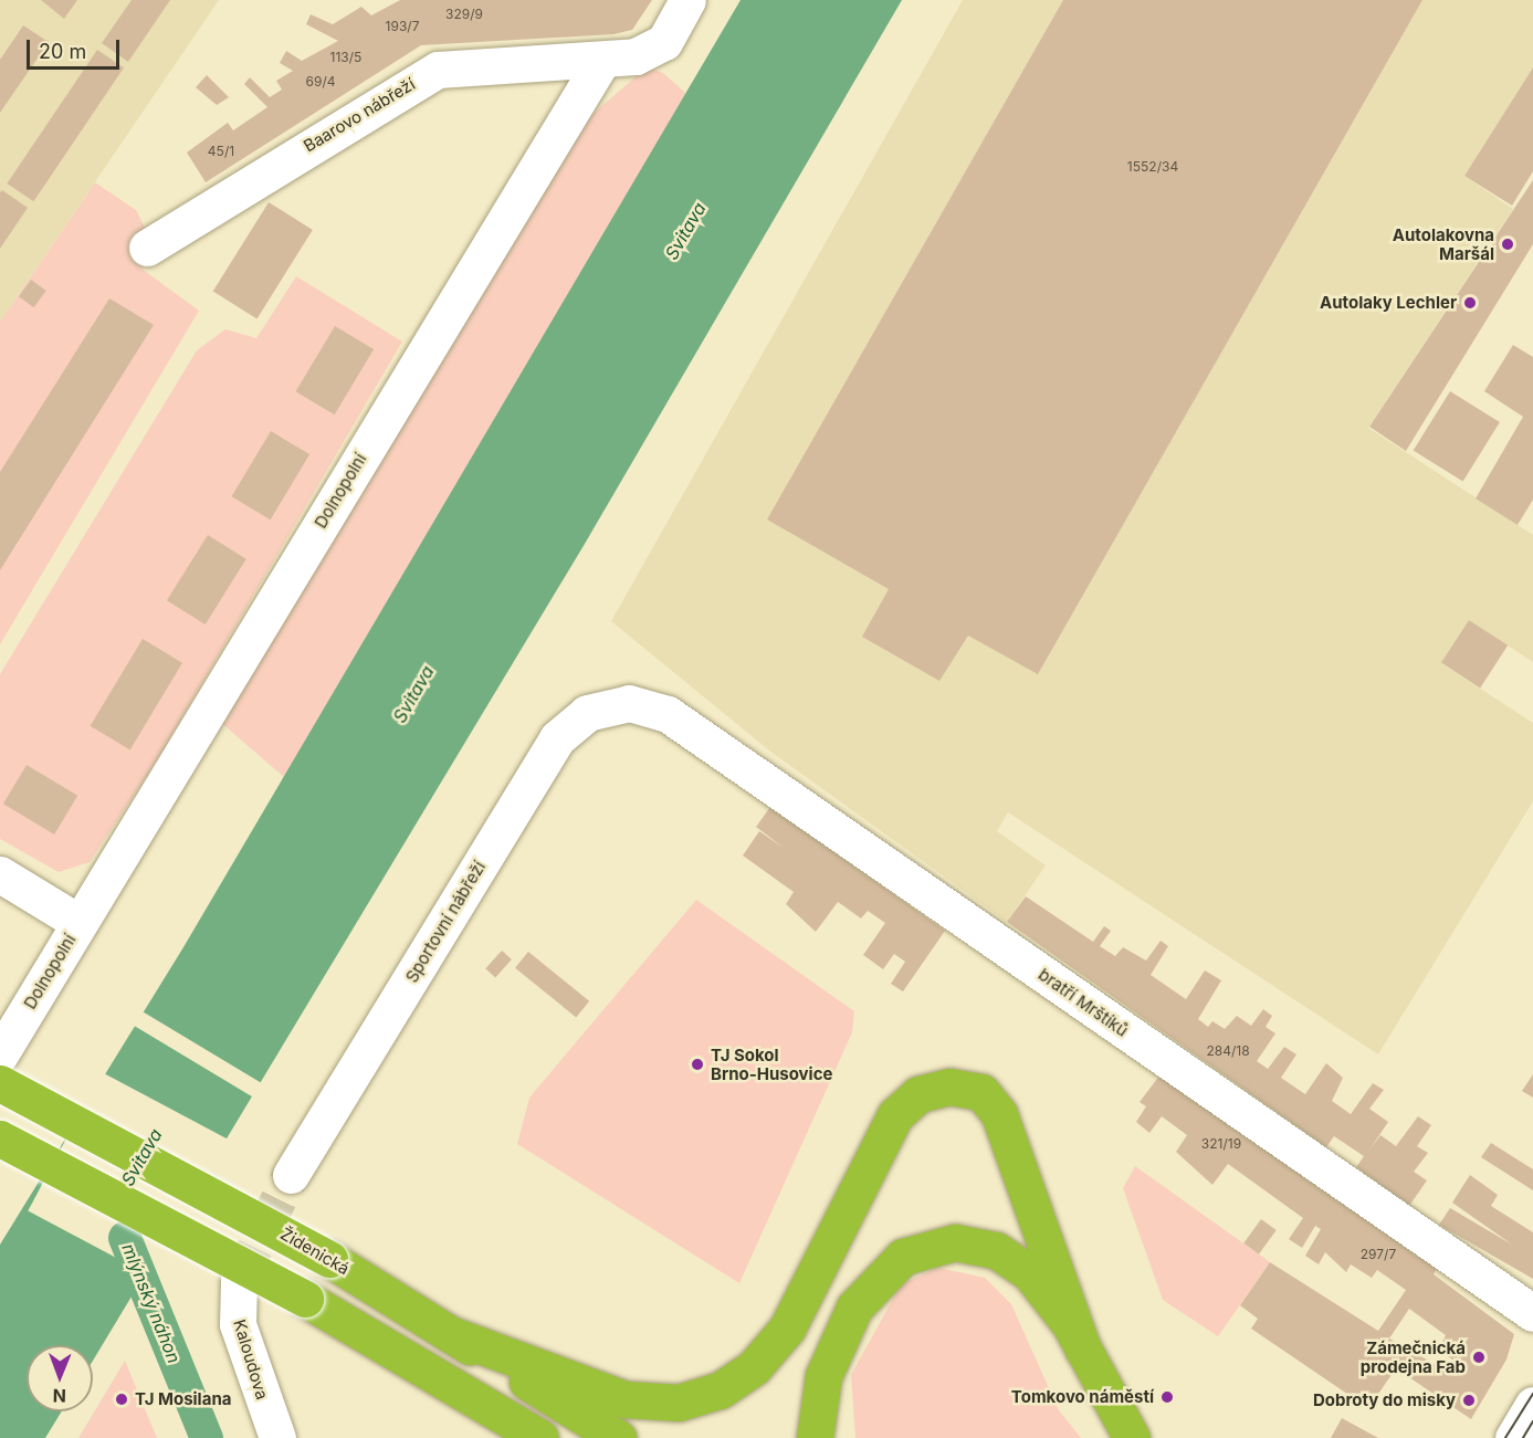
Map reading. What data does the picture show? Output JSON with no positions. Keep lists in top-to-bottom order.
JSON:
{
  "streets": {
    "highway": ["Židenická"],
    "street": [
      "Baarovo nábřeží",
      "Dolnopolní",
      "Sportovní nábřeží",
      "bratří Mrštíků",
      "Kaloudova"
    ]
  },
  "crossings": [
    ["Baarovo nábřeží", "Dolnopolní"],
    ["Sportovní nábřeží", "bratří Mrštíků"]
  ],
  "water": ["Svitava", "mlýnský náhon"],
  "places": [
    "Autolakovna Maršál",
    "Autolaky Lechler",
    "TJ Sokol Brno-Husovice",
    "Zámečnická prodejna Fab",
    "Tomkovo náměstí",
    "TJ Mosilana",
    "Dobroty do misky"
  ],
  "house_numbers": [
    "329/9",
    "193/7",
    "113/5",
    "69/4",
    "45/1",
    "1552/34",
    "284/18",
    "321/19",
    "297/7"
  ],
  "scale_bar": "20 m",
  "north": "bottom"
}
